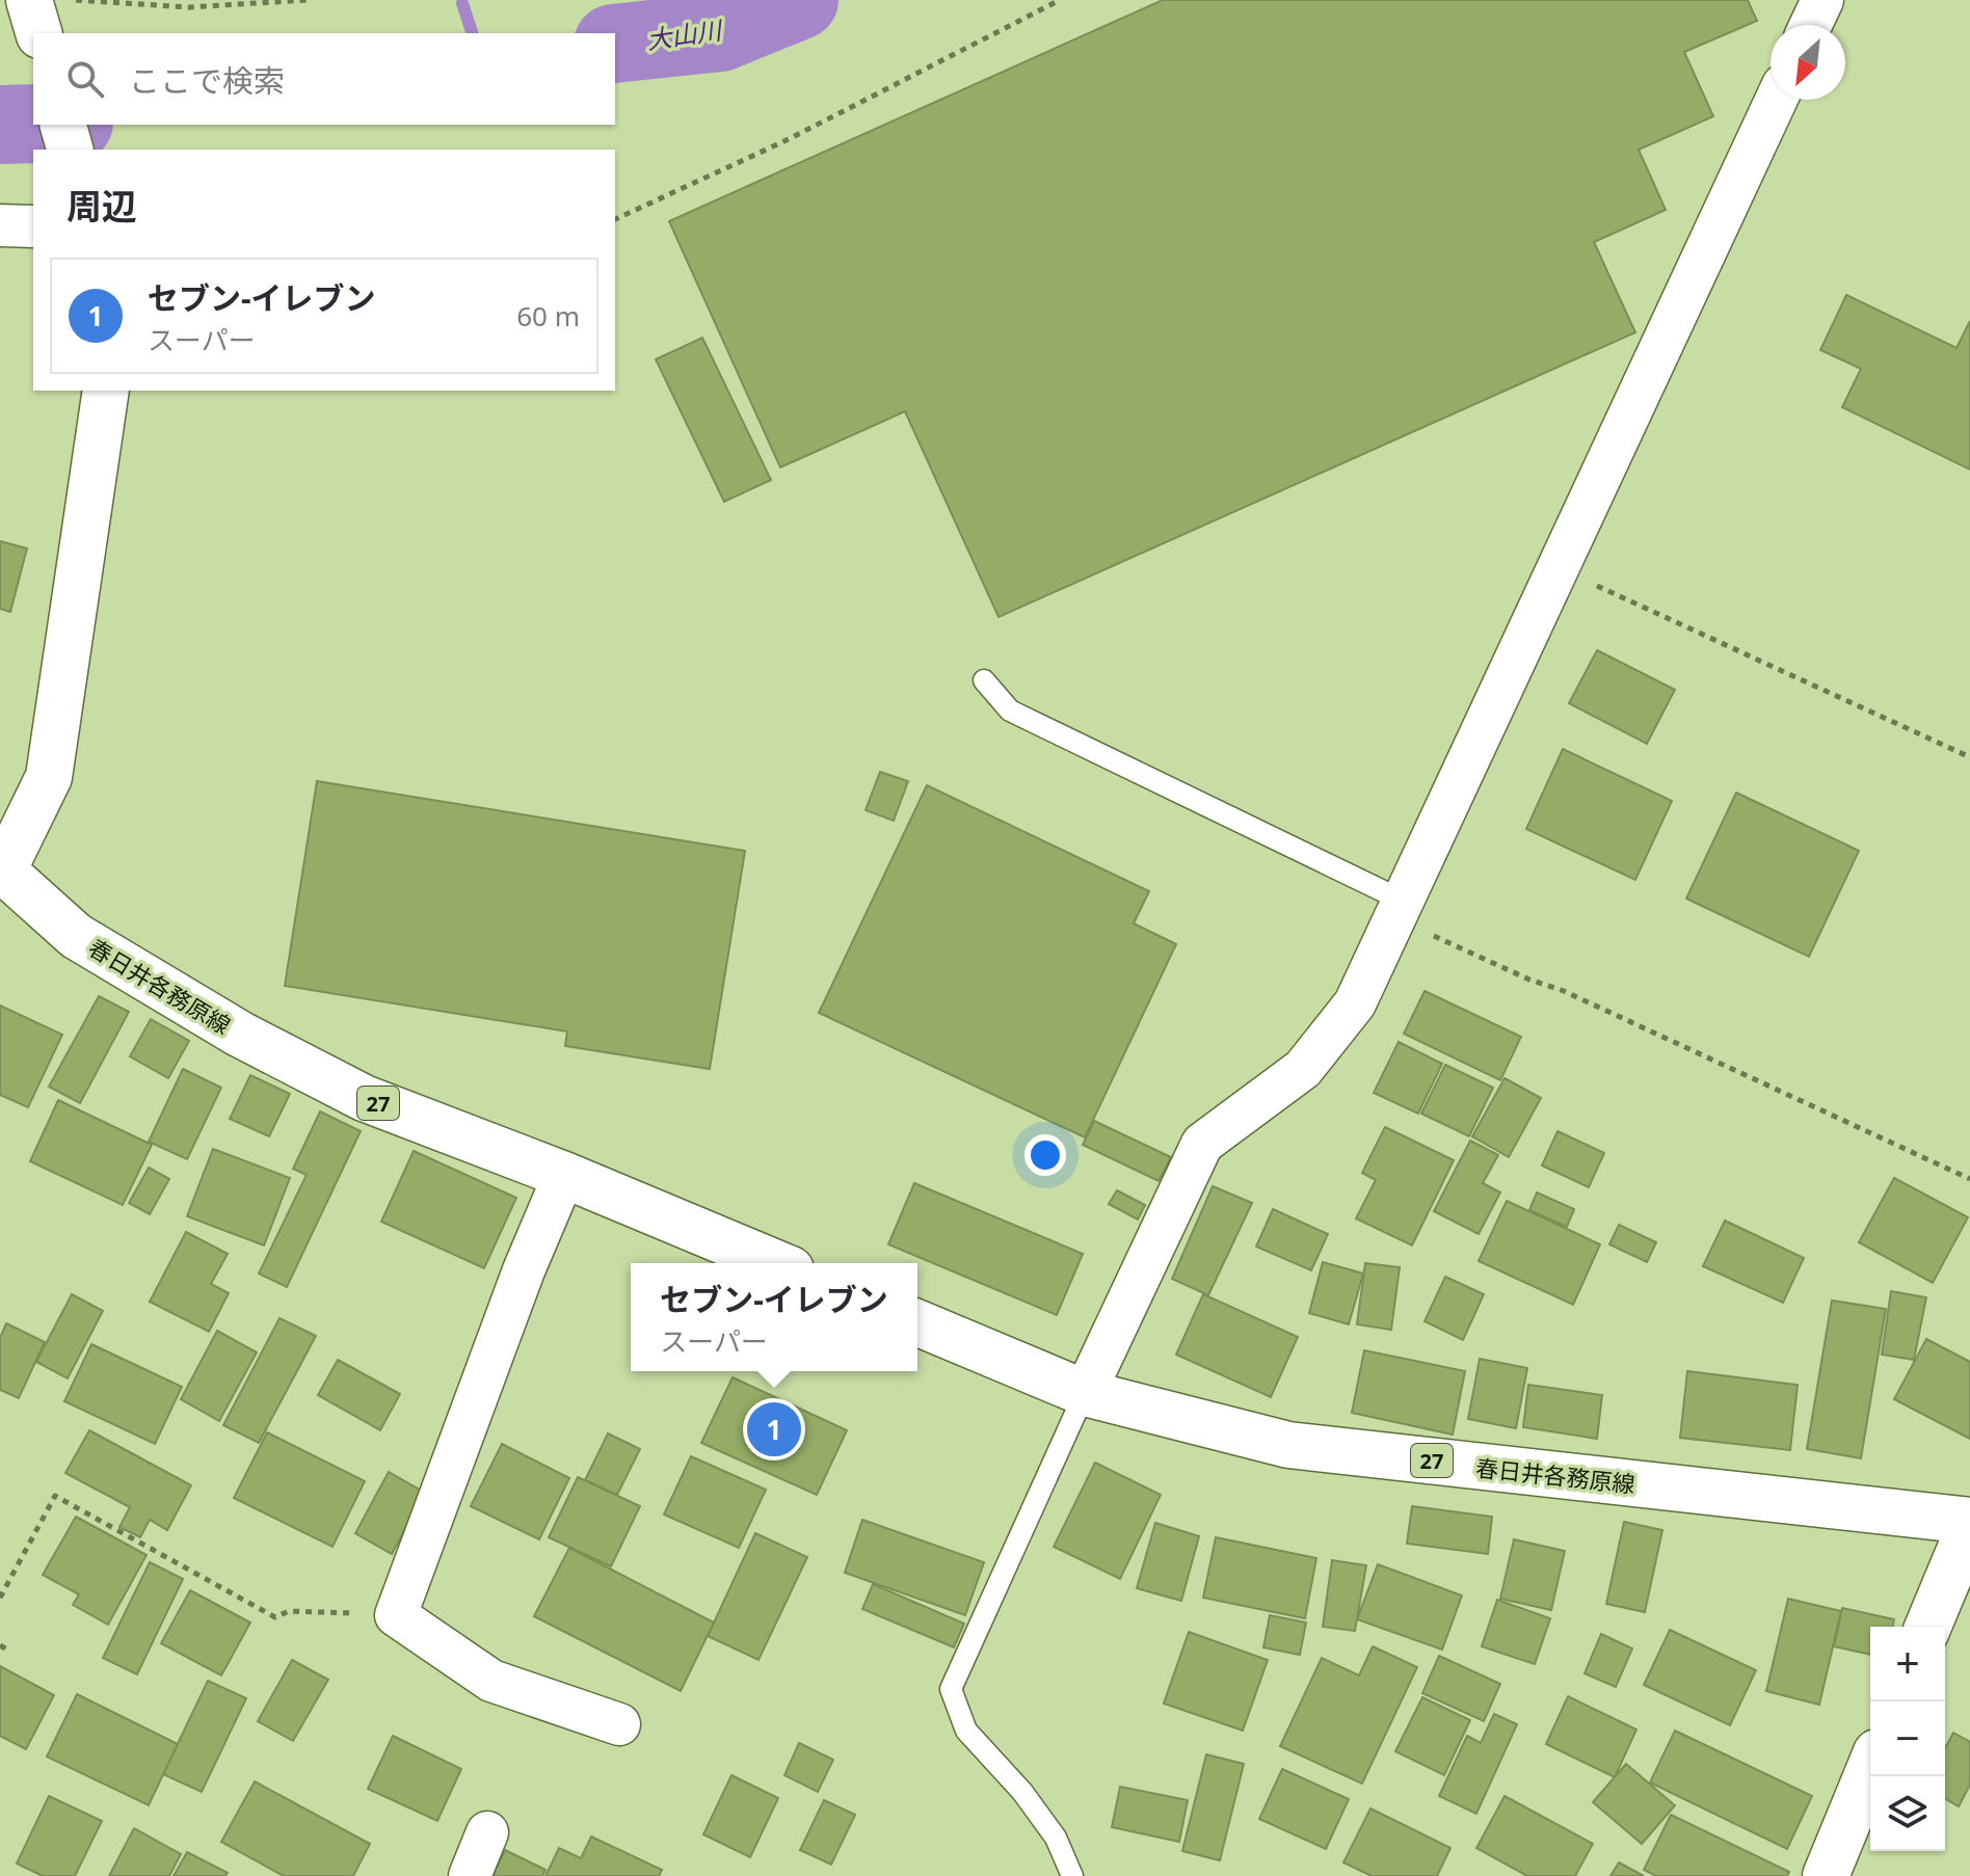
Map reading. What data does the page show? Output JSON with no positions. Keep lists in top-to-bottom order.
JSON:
{
  "streets": {
    "main road": ["春日井各務原線", "27"]
  },
  "water": ["大山川"],
  "north": "bottom left",
  "page": {
    "search": "ここで検索",
    "heading": "周辺",
    "list": [
      {
        "mark": "1",
        "name": "セブン-イレブン",
        "note": "スーパー",
        "value": "60 m"
      }
    ],
    "popup": ["セブン-イレブン", "スーパー"],
    "pins": "1",
    "map_buttons": ["+", "−"]
  }
}
